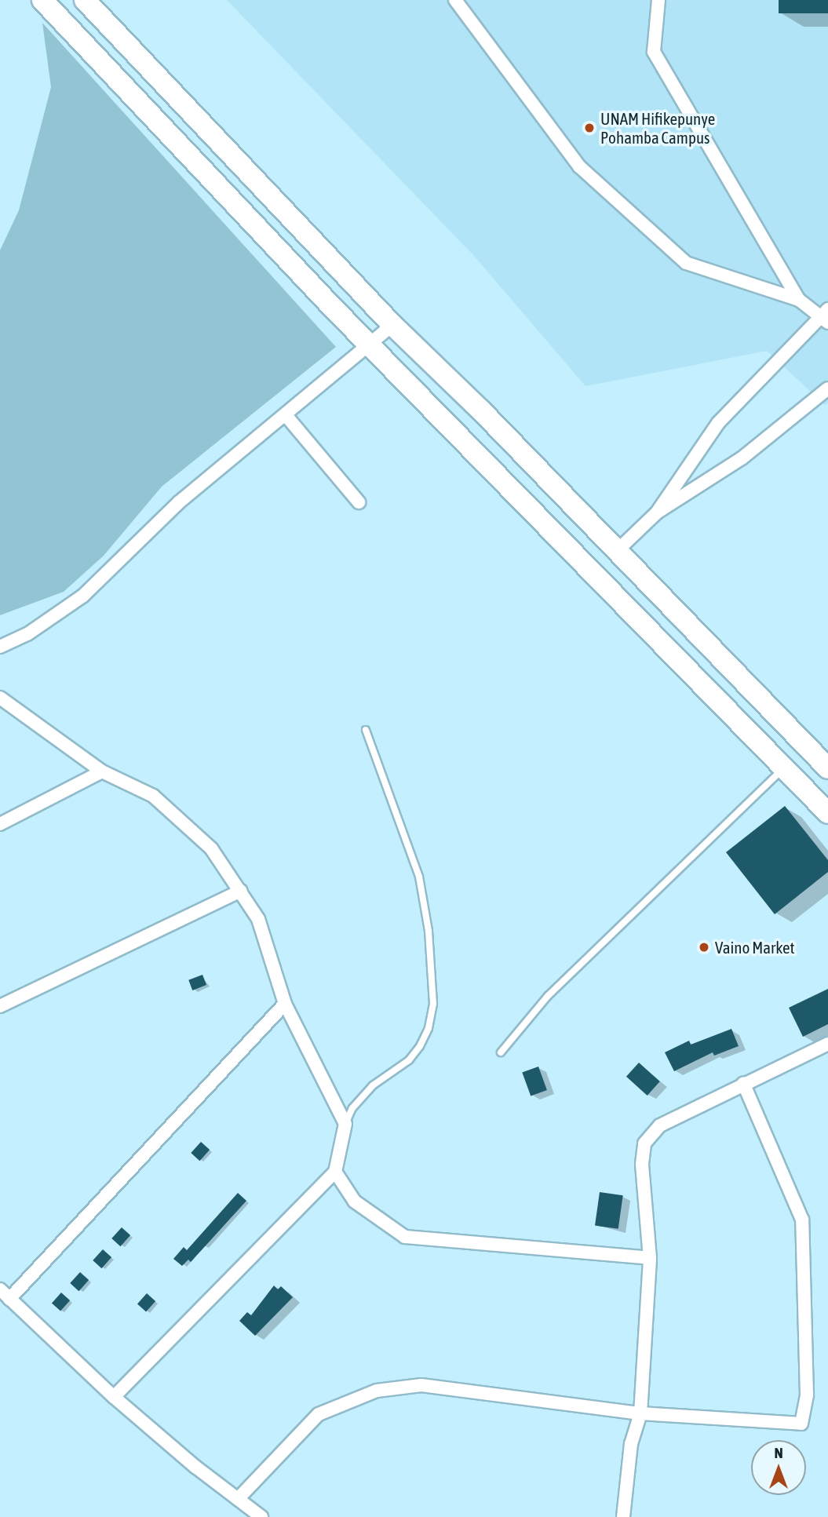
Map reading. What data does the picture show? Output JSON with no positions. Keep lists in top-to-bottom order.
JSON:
{
  "places": ["UNAM Hifikepunye Pohamba Campus", "Vaino Market"],
  "north": "top"
}
